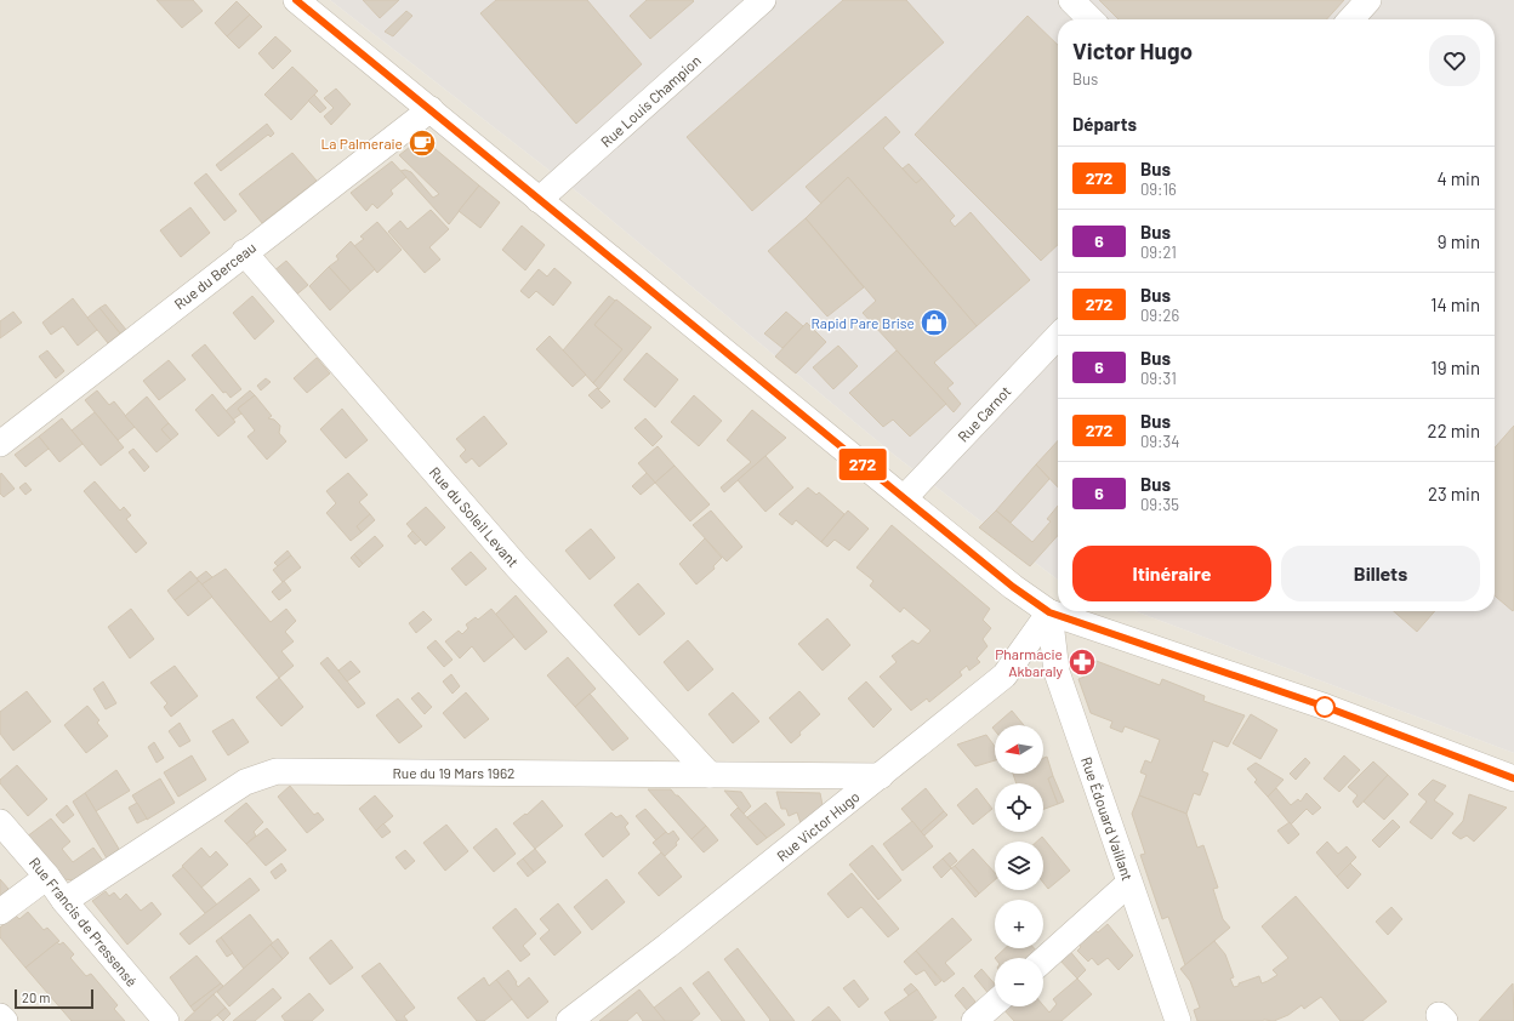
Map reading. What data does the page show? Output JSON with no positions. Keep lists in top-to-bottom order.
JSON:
{
  "streets": {
    "street": [
      "Rue Louis Champion",
      "Rue du Berceau",
      "Rue Carnot",
      "Rue du Soleil Levant",
      "Rue du 19 Mars 1962",
      "Rue Édouard Vaillant",
      "Rue Victor Hugo",
      "Rue Francis de Pressensé"
    ]
  },
  "crossings": [
    ["Rue du Berceau", "Rue du Soleil Levant"],
    ["Rue du Soleil Levant", "Rue du 19 Mars 1962"],
    ["Rue du 19 Mars 1962", "Rue Victor Hugo"],
    ["Rue du 19 Mars 1962", "Rue Francis de Pressensé"],
    ["Rue Édouard Vaillant", "Rue Victor Hugo"]
  ],
  "places": {
    "cafe": ["La Palmeraie"],
    "shop": ["Rapid Pare Brise"],
    "pharmacy": ["Pharmacie Akbaraly"]
  },
  "lines": ["bus line 272"],
  "scale_bar": "20 m",
  "north": "left",
  "page": {
    "on_map": "272",
    "heading": [
      ["Victor Hugo", "Bus"],
      "Départs"
    ],
    "list": [
      {
        "mark": "272",
        "name": "Bus",
        "note": "09:16",
        "value": "4 min"
      },
      {
        "mark": "6",
        "name": "Bus",
        "note": "09:21",
        "value": "9 min"
      },
      {
        "mark": "272",
        "name": "Bus",
        "note": "09:26",
        "value": "14 min"
      },
      {
        "mark": "6",
        "name": "Bus",
        "note": "09:31",
        "value": "19 min"
      },
      {
        "mark": "272",
        "name": "Bus",
        "note": "09:34",
        "value": "22 min"
      },
      {
        "mark": "6",
        "name": "Bus",
        "note": "09:35",
        "value": "23 min"
      }
    ],
    "buttons": ["Itinéraire", "Billets"],
    "map_buttons": ["+", "−"],
    "scale": "20 m"
  }
}
